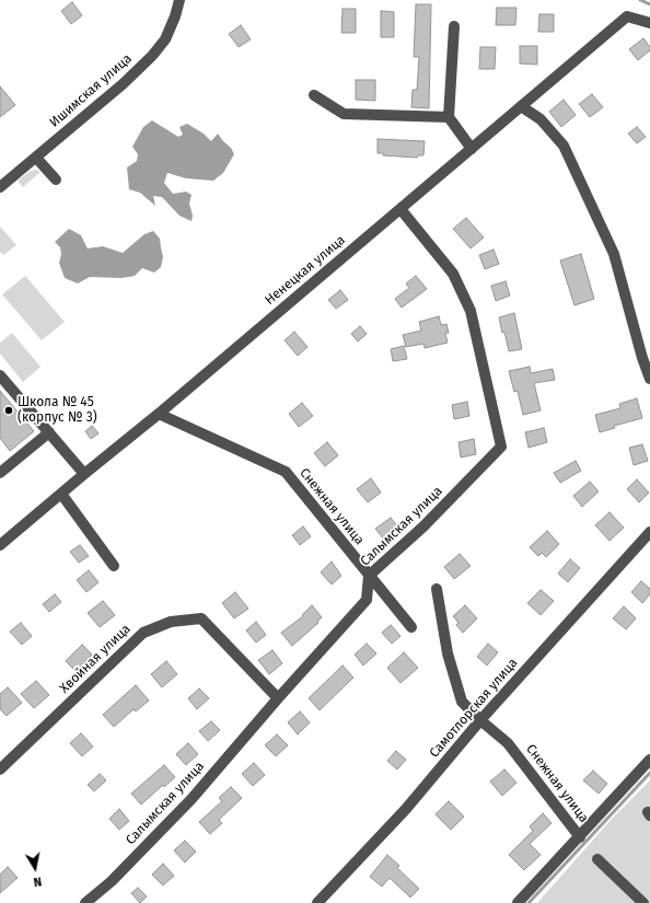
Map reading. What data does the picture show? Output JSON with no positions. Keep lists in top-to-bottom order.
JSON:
{
  "streets": {
    "street": [
      "Ишимская улица",
      "Ненецкая улица",
      "Снежная улица",
      "Салымская улица",
      "Хвойная улица",
      "Самотлорская улица"
    ]
  },
  "crossings": [
    ["Ненецкая улица", "Снежная улица"],
    ["Ненецкая улица", "Салымская улица"],
    ["Снежная улица", "Салымская улица"],
    ["Снежная улица", "Самотлорская улица"],
    ["Салымская улица", "Хвойная улица"]
  ],
  "places": ["Школа № 45 (корпус № 3)"],
  "north": "bottom"
}
